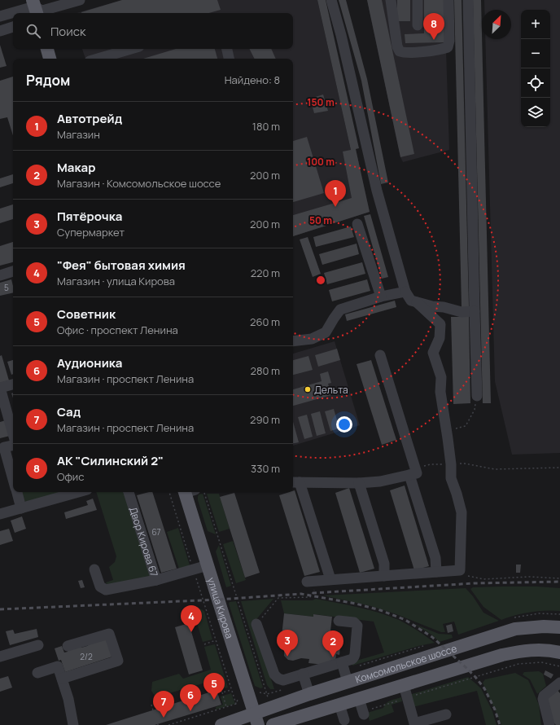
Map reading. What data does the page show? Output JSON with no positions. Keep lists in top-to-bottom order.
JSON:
{
  "streets": {
    "main road": ["улица Кирова", "Комсомольское шоссе"],
    "street": ["Двор Кирова 67"]
  },
  "crossings": [
    ["Двор Кирова 67", "улица Кирова"],
    ["улица Кирова", "Комсомольское шоссе"]
  ],
  "places": ["Дельта"],
  "house_numbers": ["5", "67", "2/2"],
  "north": "top right",
  "page": {
    "map_buttons": ["+", "−"],
    "pins": [
      "8",
      "1",
      "4",
      "3",
      "2",
      "5",
      "6",
      "7"
    ],
    "search": "Поиск",
    "heading": ["Рядом", "Найдено: 8"],
    "list": [
      {
        "mark": "1",
        "name": "Автотрейд",
        "note": "Магазин",
        "value": "180 m"
      },
      {
        "mark": "2",
        "name": "Макар",
        "note": "Магазин · Комсомольское шоссе",
        "value": "200 m"
      },
      {
        "mark": "3",
        "name": "Пятёрочка",
        "note": "Супермаркет",
        "value": "200 m"
      },
      {
        "mark": "4",
        "name": "\"Фея\" бытовая химия",
        "note": "Магазин · улица Кирова",
        "value": "220 m"
      },
      {
        "mark": "5",
        "name": "Советник",
        "note": "Офис · проспект Ленина",
        "value": "260 m"
      },
      {
        "mark": "6",
        "name": "Аудионика",
        "note": "Магазин · проспект Ленина",
        "value": "280 m"
      },
      {
        "mark": "7",
        "name": "Сад",
        "note": "Магазин · проспект Ленина",
        "value": "290 m"
      },
      {
        "mark": "8",
        "name": "АК \"Силинский 2\"",
        "note": "Офис",
        "value": "330 m"
      }
    ]
  },
  "rings": ["150 m", "100 m", "50 m"]
}
